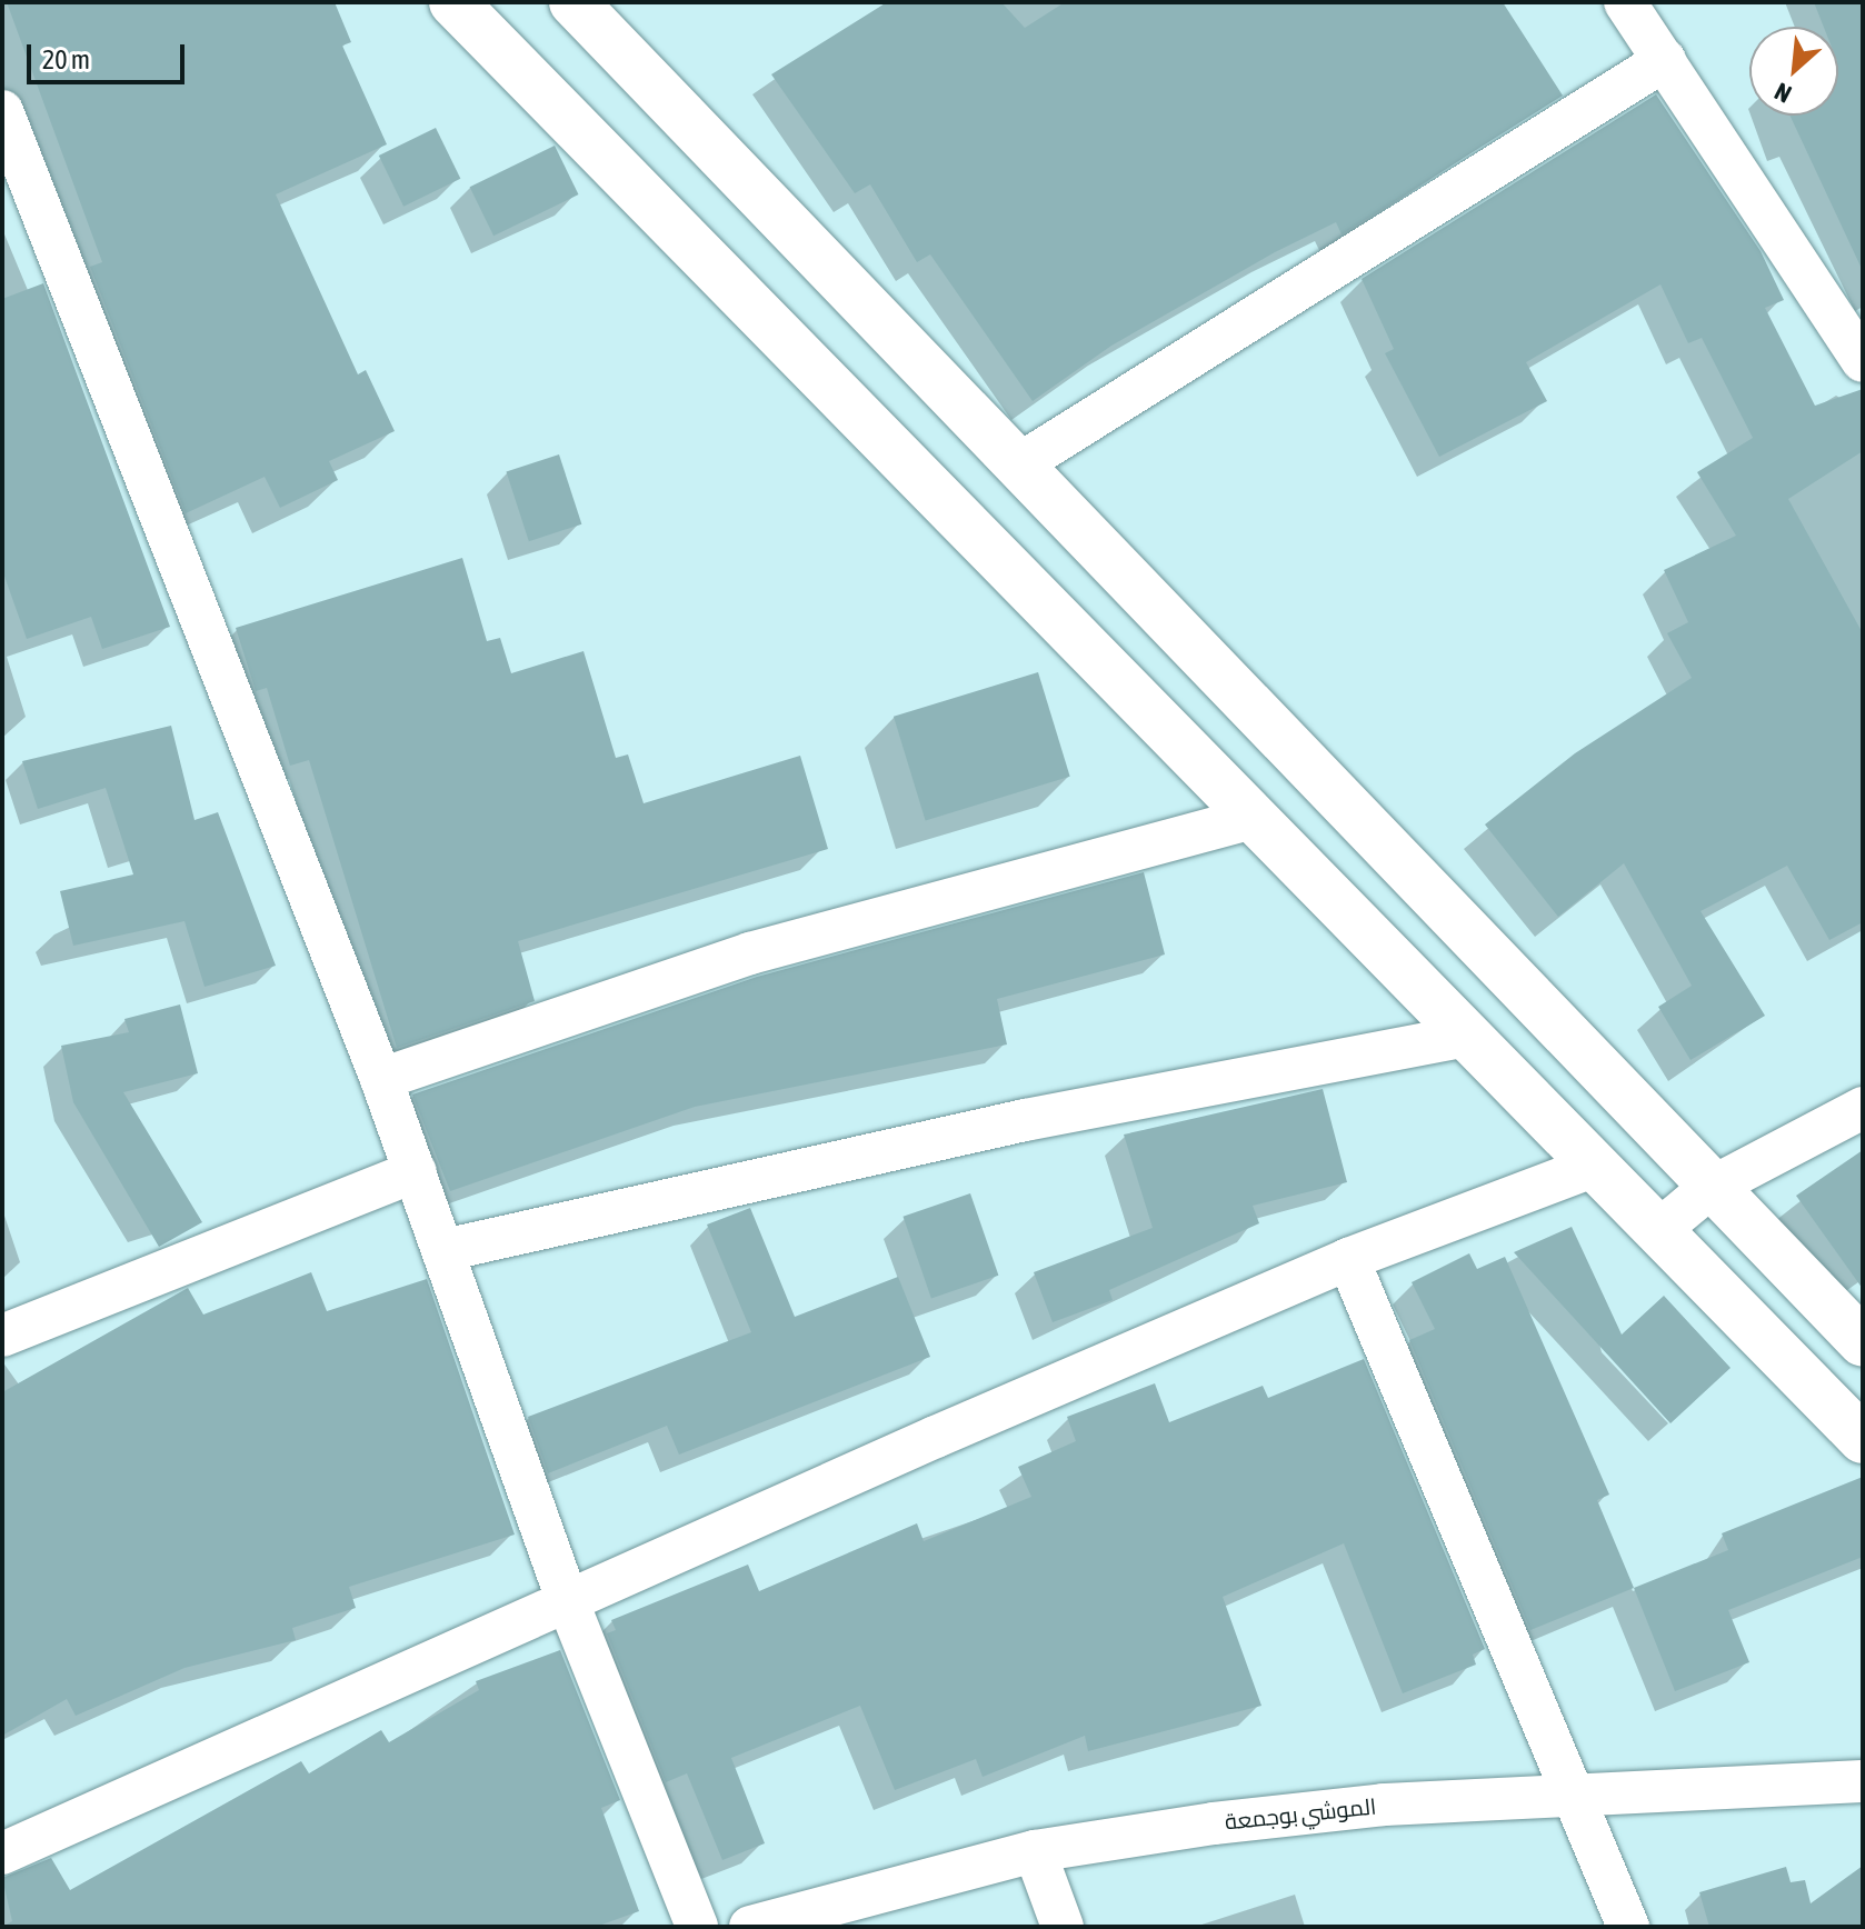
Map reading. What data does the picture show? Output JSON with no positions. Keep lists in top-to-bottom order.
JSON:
{
  "streets": {
    "street": ["الموشي بوجمعة"]
  },
  "scale_bar": "20 m",
  "north": "bottom left"
}
